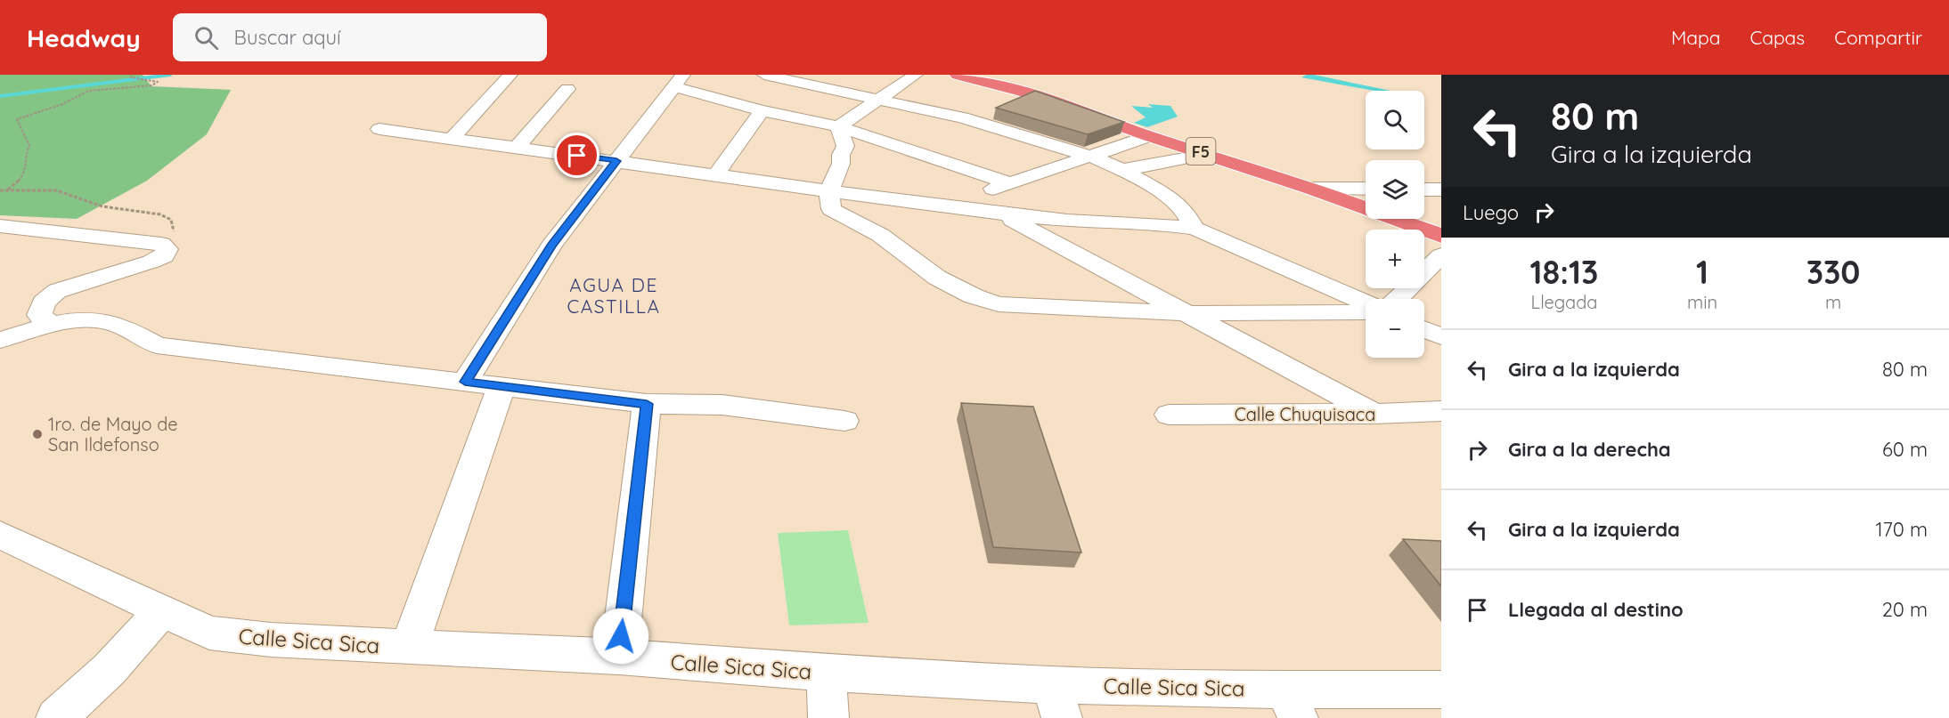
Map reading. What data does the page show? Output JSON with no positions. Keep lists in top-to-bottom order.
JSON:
{
  "streets": {
    "highway": ["F5"],
    "street": ["Calle Chuquisaca", "Calle Sica Sica"]
  },
  "districts": ["AGUA DE CASTILLA"],
  "places": ["1ro. de Mayo de San Ildefonso"],
  "page": {
    "header": "Headway",
    "search": "Buscar aquí",
    "nav": ["Mapa", "Capas", "Compartir"],
    "turn": ["80 m", "Gira a la izquierda"],
    "map_buttons": ["+", "−"],
    "then": "Luego",
    "eta": [
      "18:13",
      "Llegada",
      "1",
      "min",
      "330",
      "m"
    ],
    "list": [
      {
        "name": "Gira a la izquierda",
        "value": "80 m"
      },
      {
        "name": "Gira a la derecha",
        "value": "60 m"
      },
      {
        "name": "Gira a la izquierda",
        "value": "170 m"
      },
      {
        "name": "Llegada al destino",
        "value": "20 m"
      }
    ]
  }
}
